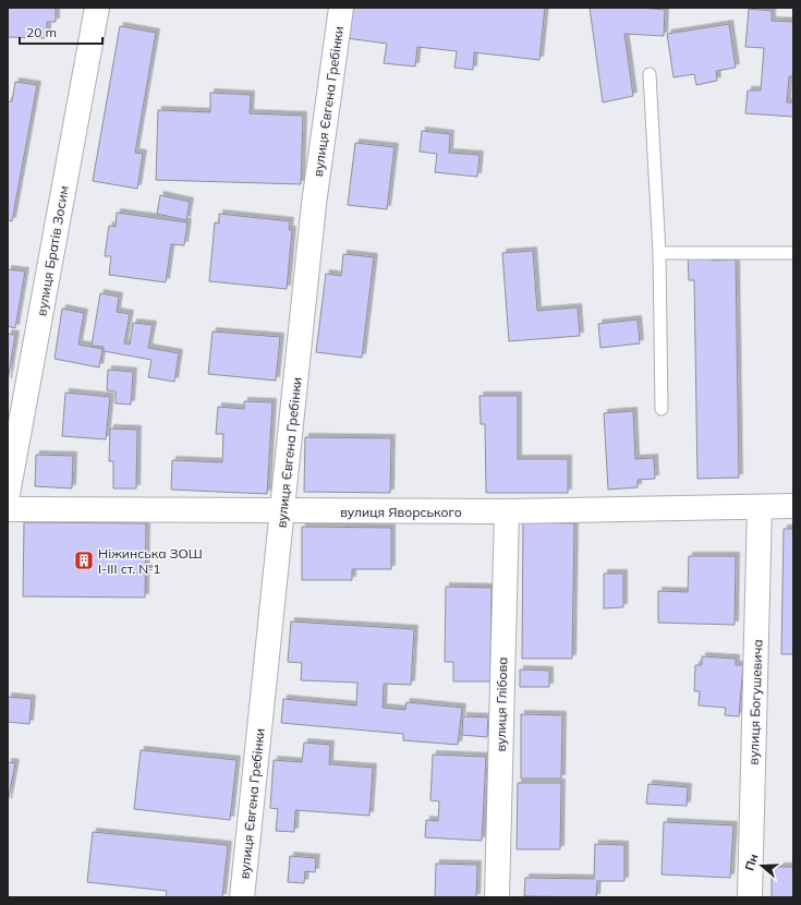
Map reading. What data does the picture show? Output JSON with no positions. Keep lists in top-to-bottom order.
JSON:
{
  "streets": {
    "street": [
      "вулиця Євгена Гребінки",
      "вулиця Братів Зосим",
      "вулиця Яворського",
      "вулиця Богушевича",
      "вулиця Глібова"
    ]
  },
  "crossings": [
    ["вулиця Євгена Гребінки", "вулиця Яворського"],
    ["вулиця Яворського", "вулиця Богушевича"],
    ["вулиця Яворського", "вулиця Глібова"]
  ],
  "places": {
    "building": ["Ніжинська ЗОШ І-ІІІ ст. №1"]
  },
  "scale_bar": "20 m",
  "north": "left"
}
